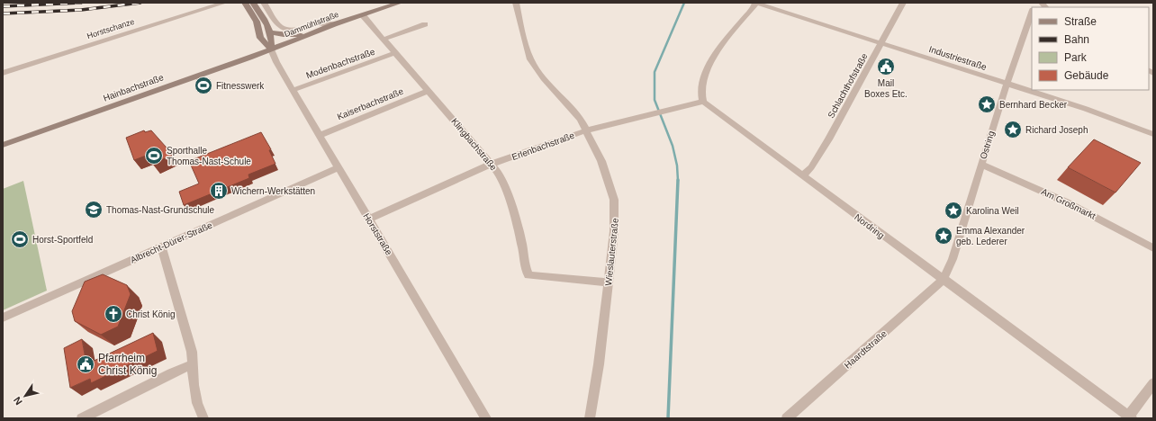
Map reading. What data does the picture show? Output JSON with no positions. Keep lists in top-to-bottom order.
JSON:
{
  "streets": {
    "street": [
      "Dammühlstraße",
      "Horstschanze",
      "Industriestraße",
      "Modenbachstraße",
      "Schlachthofstraße",
      "Hainbachstraße",
      "Kaiserbachstraße",
      "Klingbachstraße",
      "Ostring",
      "Erlenbachstraße",
      "Am Großmarkt",
      "Nordring",
      "Horststraße",
      "Albrecht-Dürer-Straße",
      "Wieslauterstraße",
      "Haardtstraße"
    ]
  },
  "crossings": [
    ["Dammühlstraße", "Hainbachstraße"],
    ["Dammühlstraße", "Klingbachstraße"],
    ["Dammühlstraße", "Horststraße"],
    ["Industriestraße", "Schlachthofstraße"],
    ["Industriestraße", "Ostring"],
    ["Modenbachstraße", "Klingbachstraße"],
    ["Modenbachstraße", "Horststraße"],
    ["Schlachthofstraße", "Nordring"],
    ["Hainbachstraße", "Horststraße"],
    ["Kaiserbachstraße", "Klingbachstraße"],
    ["Kaiserbachstraße", "Horststraße"],
    ["Klingbachstraße", "Erlenbachstraße"],
    ["Klingbachstraße", "Wieslauterstraße"],
    ["Ostring", "Am Großmarkt"],
    ["Ostring", "Nordring"],
    ["Ostring", "Haardtstraße"],
    ["Erlenbachstraße", "Nordring"],
    ["Erlenbachstraße", "Horststraße"],
    ["Erlenbachstraße", "Wieslauterstraße"],
    ["Nordring", "Haardtstraße"],
    ["Horststraße", "Albrecht-Dürer-Straße"]
  ],
  "places": {
    "public building": ["Mail Boxes Etc.", "Pfarrheim Christ König"],
    "sports": ["Fitnesswerk", "Sporthalle Thomas-Nast-Schule", "Horst-Sportfeld"],
    "place": [
      "Bernhard Becker",
      "Richard Joseph",
      "Karolina Weil",
      "Emma Alexander geb. Lederer"
    ],
    "building": ["Wichern-Werkstätten"],
    "school or university": ["Thomas-Nast-Grundschule"],
    "church": ["Christ König"]
  },
  "legend": [
    "Straße",
    "Bahn",
    "Park",
    "Gebäude"
  ],
  "north": "bottom left"
}
